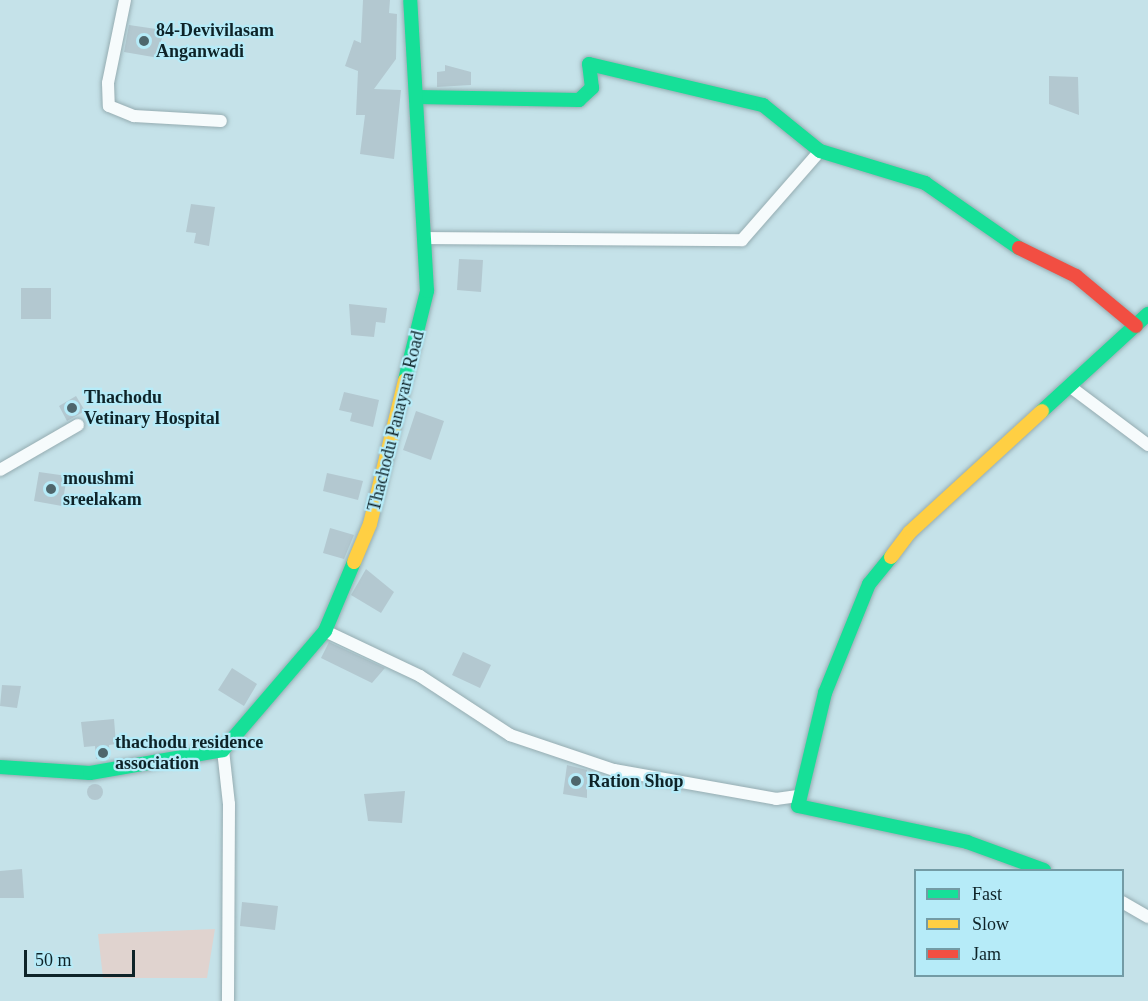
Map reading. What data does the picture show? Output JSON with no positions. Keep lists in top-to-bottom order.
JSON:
{
  "streets": {
    "street": ["Thachodu Panayara Road"]
  },
  "places": [
    "84-Devivilasam Anganwadi",
    "Thachodu Vetinary Hospital",
    "moushmi sreelakam",
    "thachodu residence association",
    "Ration Shop"
  ],
  "legend": ["Fast", "Slow", "Jam"],
  "scale_bar": "50 m"
}
